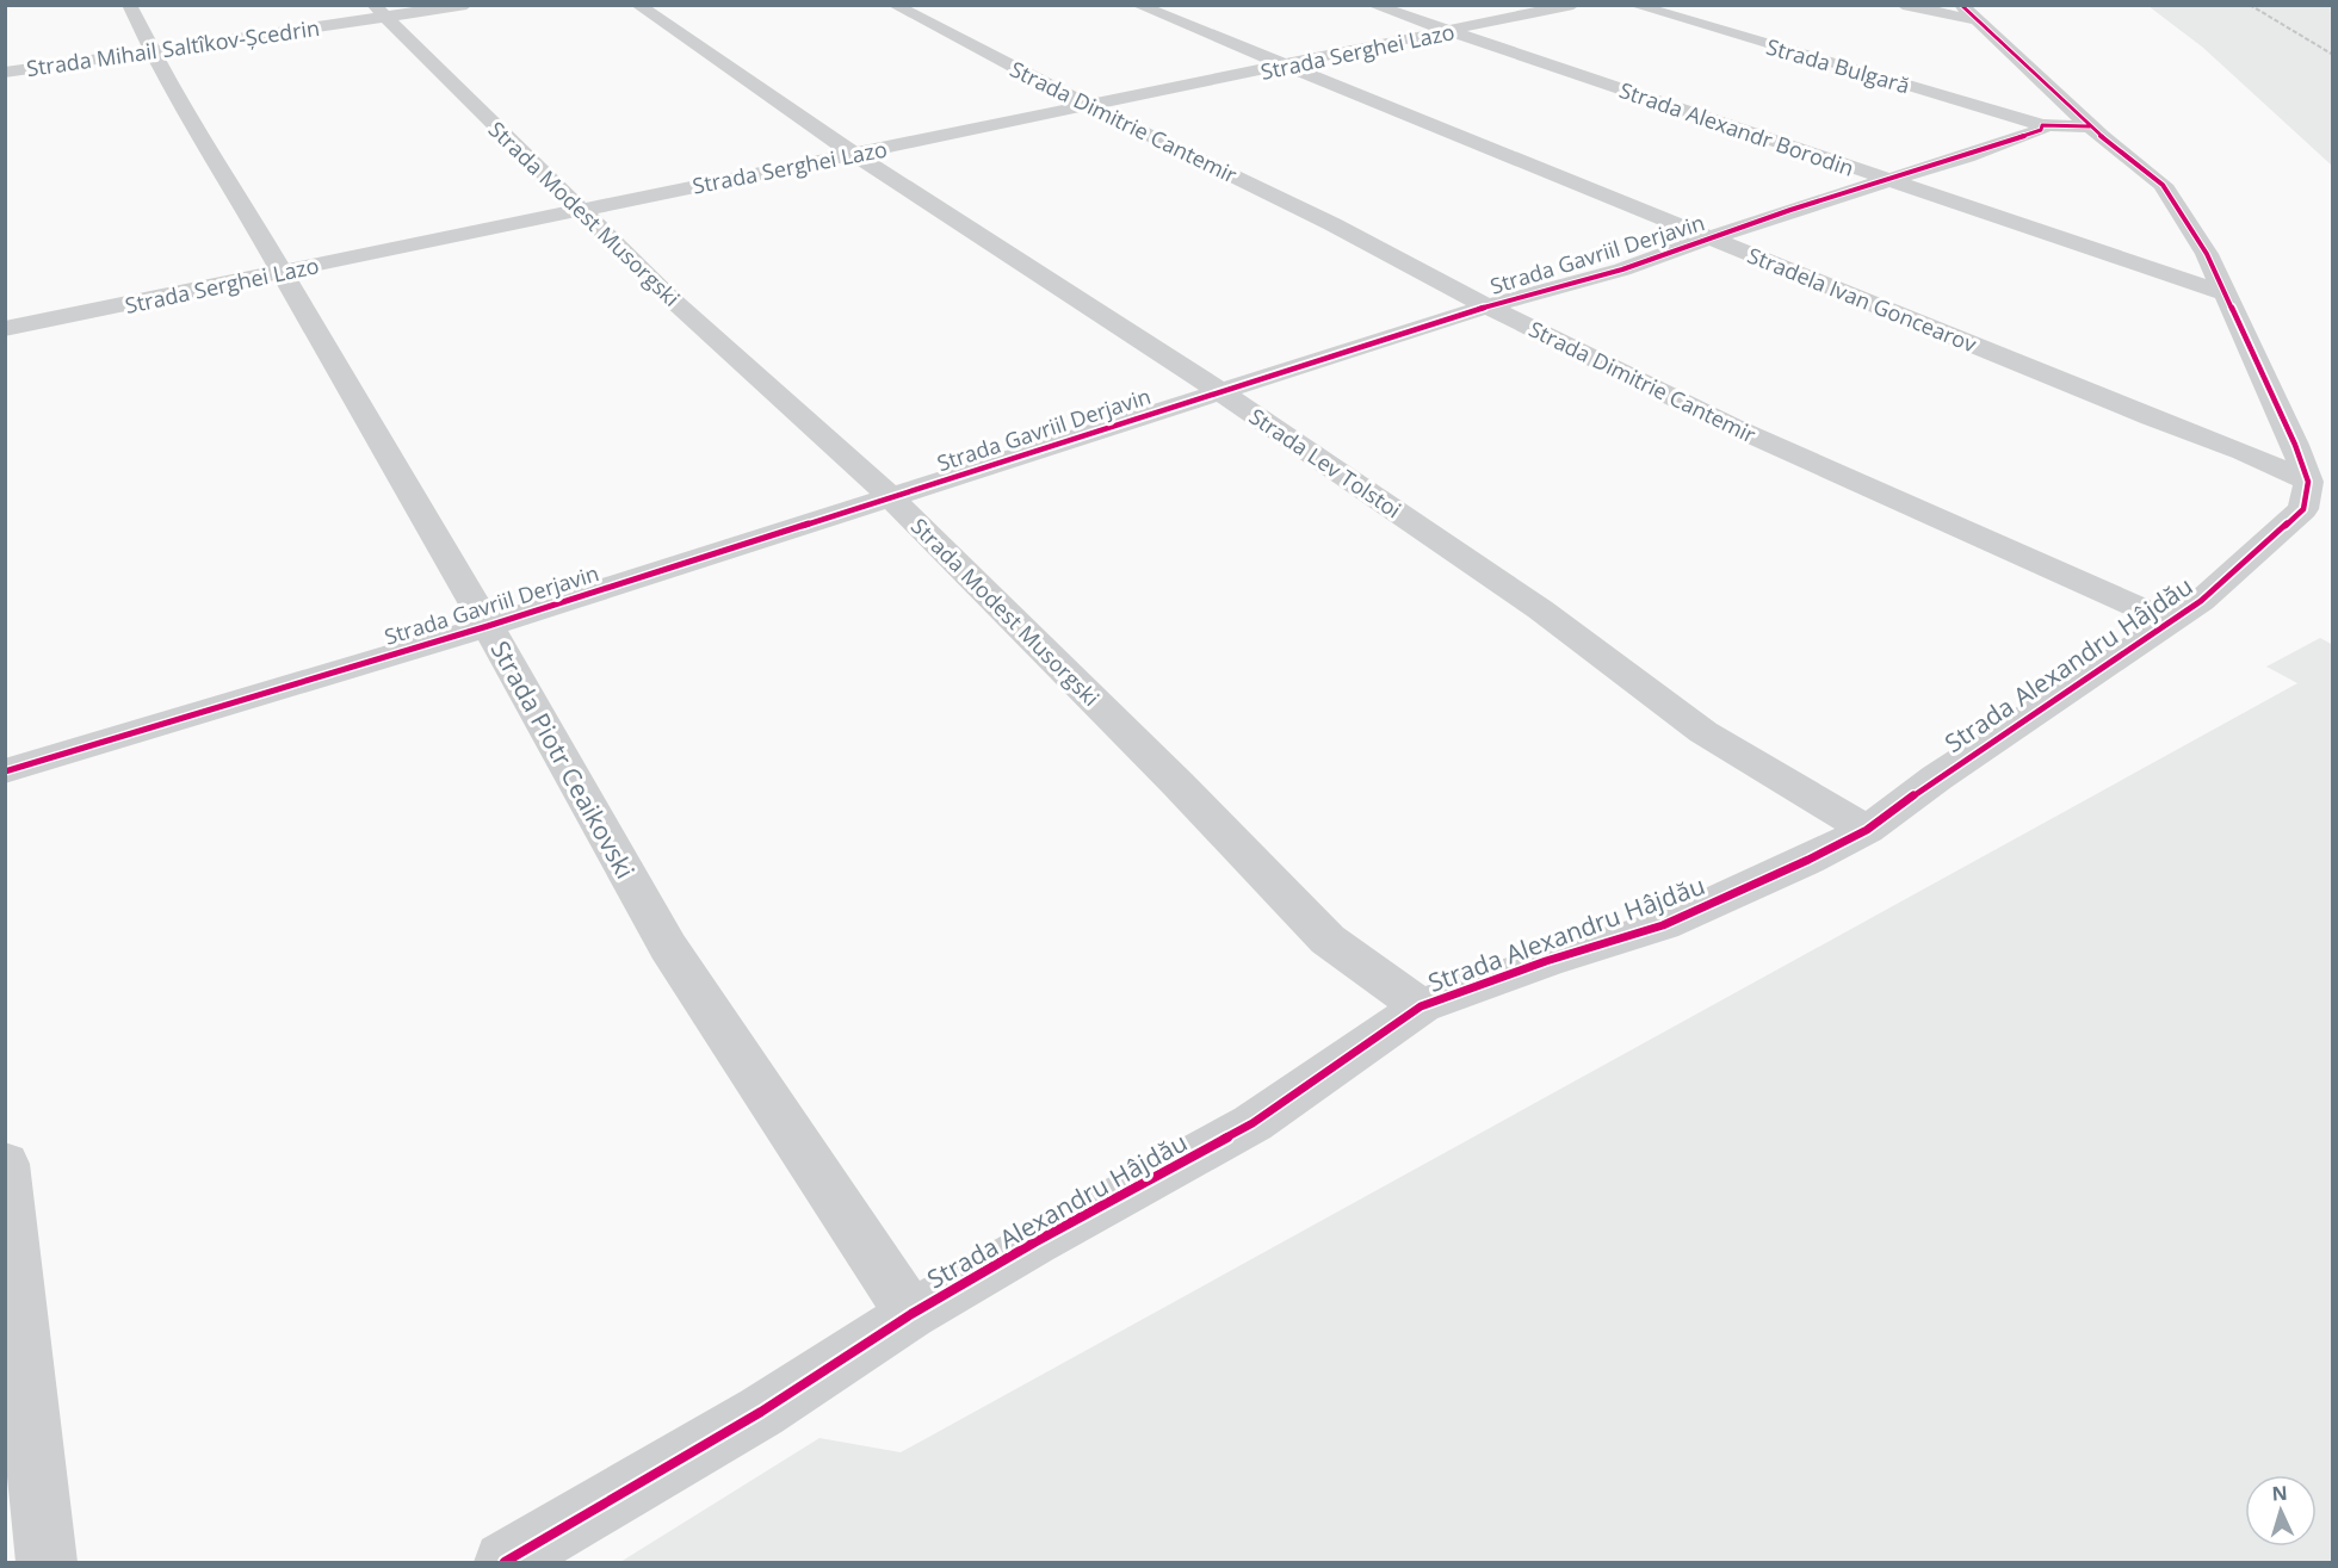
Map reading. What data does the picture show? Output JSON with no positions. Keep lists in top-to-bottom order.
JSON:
{
  "streets": {
    "street": [
      "Strada Mihail Saltîkov-Șcedrin",
      "Strada Serghei Lazo",
      "Strada Bulgară",
      "Strada Dimitrie Cantemir",
      "Strada Alexandr Borodin",
      "Strada Modest Musorgski",
      "Strada Gavriil Derjavin",
      "Stradela Ivan Goncearov",
      "Strada Lev Tolstoi",
      "Strada Alexandru Hâjdău",
      "Strada Piotr Ceaikovski"
    ]
  },
  "crossings": [
    ["Strada Mihail Saltîkov-Șcedrin", "Strada Modest Musorgski"],
    ["Strada Mihail Saltîkov-Șcedrin", "Strada Piotr Ceaikovski"],
    ["Strada Serghei Lazo", "Strada Dimitrie Cantemir"],
    ["Strada Serghei Lazo", "Strada Alexandr Borodin"],
    ["Strada Serghei Lazo", "Strada Modest Musorgski"],
    ["Strada Serghei Lazo", "Stradela Ivan Goncearov"],
    ["Strada Serghei Lazo", "Strada Lev Tolstoi"],
    ["Strada Serghei Lazo", "Strada Piotr Ceaikovski"],
    ["Strada Bulgară", "Strada Gavriil Derjavin"],
    ["Strada Dimitrie Cantemir", "Strada Gavriil Derjavin"],
    ["Strada Dimitrie Cantemir", "Strada Alexandru Hâjdău"],
    ["Strada Alexandr Borodin", "Strada Gavriil Derjavin"],
    ["Strada Modest Musorgski", "Strada Gavriil Derjavin"],
    ["Strada Modest Musorgski", "Strada Alexandru Hâjdău"],
    ["Strada Gavriil Derjavin", "Stradela Ivan Goncearov"],
    ["Strada Gavriil Derjavin", "Strada Lev Tolstoi"],
    ["Strada Gavriil Derjavin", "Strada Piotr Ceaikovski"],
    ["Stradela Ivan Goncearov", "Strada Alexandru Hâjdău"],
    ["Strada Lev Tolstoi", "Strada Alexandru Hâjdău"],
    ["Strada Alexandru Hâjdău", "Strada Piotr Ceaikovski"]
  ],
  "north": "top"
}
